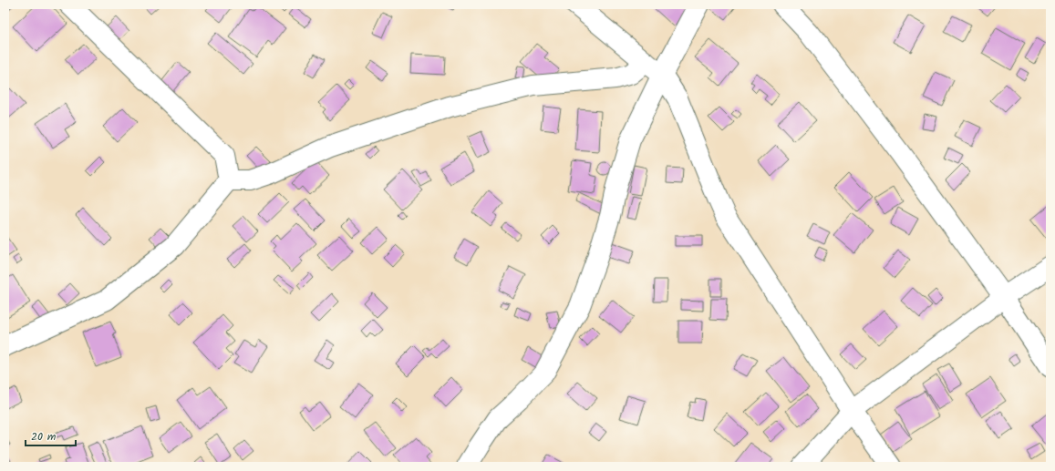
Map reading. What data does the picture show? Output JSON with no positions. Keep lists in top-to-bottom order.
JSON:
{
  "scale_bar": "20 m"
}
